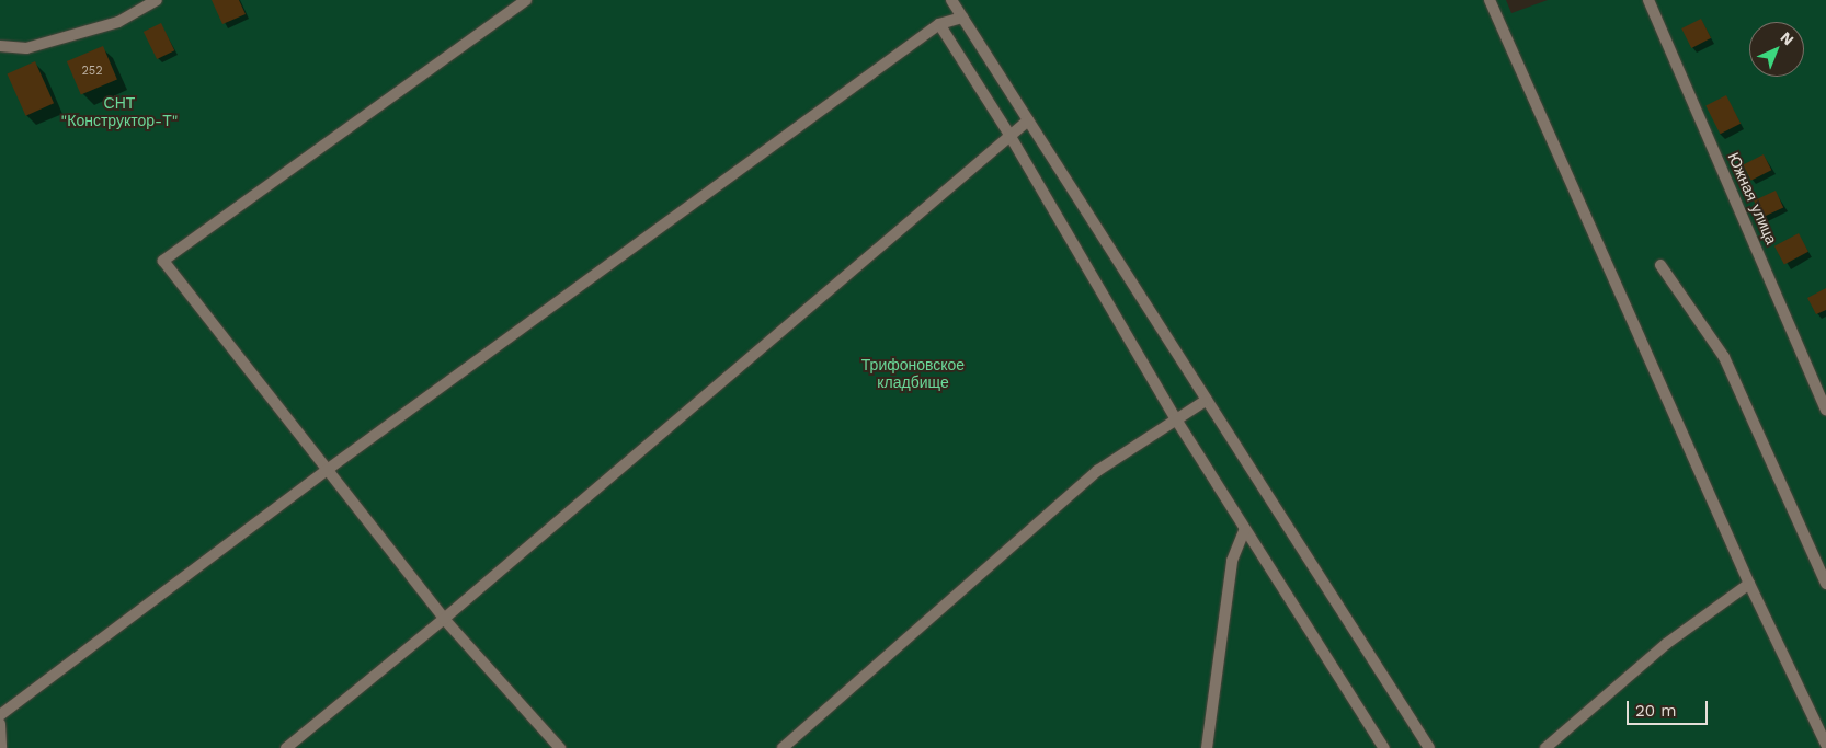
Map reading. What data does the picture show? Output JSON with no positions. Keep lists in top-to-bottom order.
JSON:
{
  "streets": {
    "lane": ["Южная улица"]
  },
  "parks": ["СНТ \"Конструктор-Т\"", "Трифоновское кладбище"],
  "house_numbers": ["252"],
  "scale_bar": "20 m",
  "north": "top right"
}
